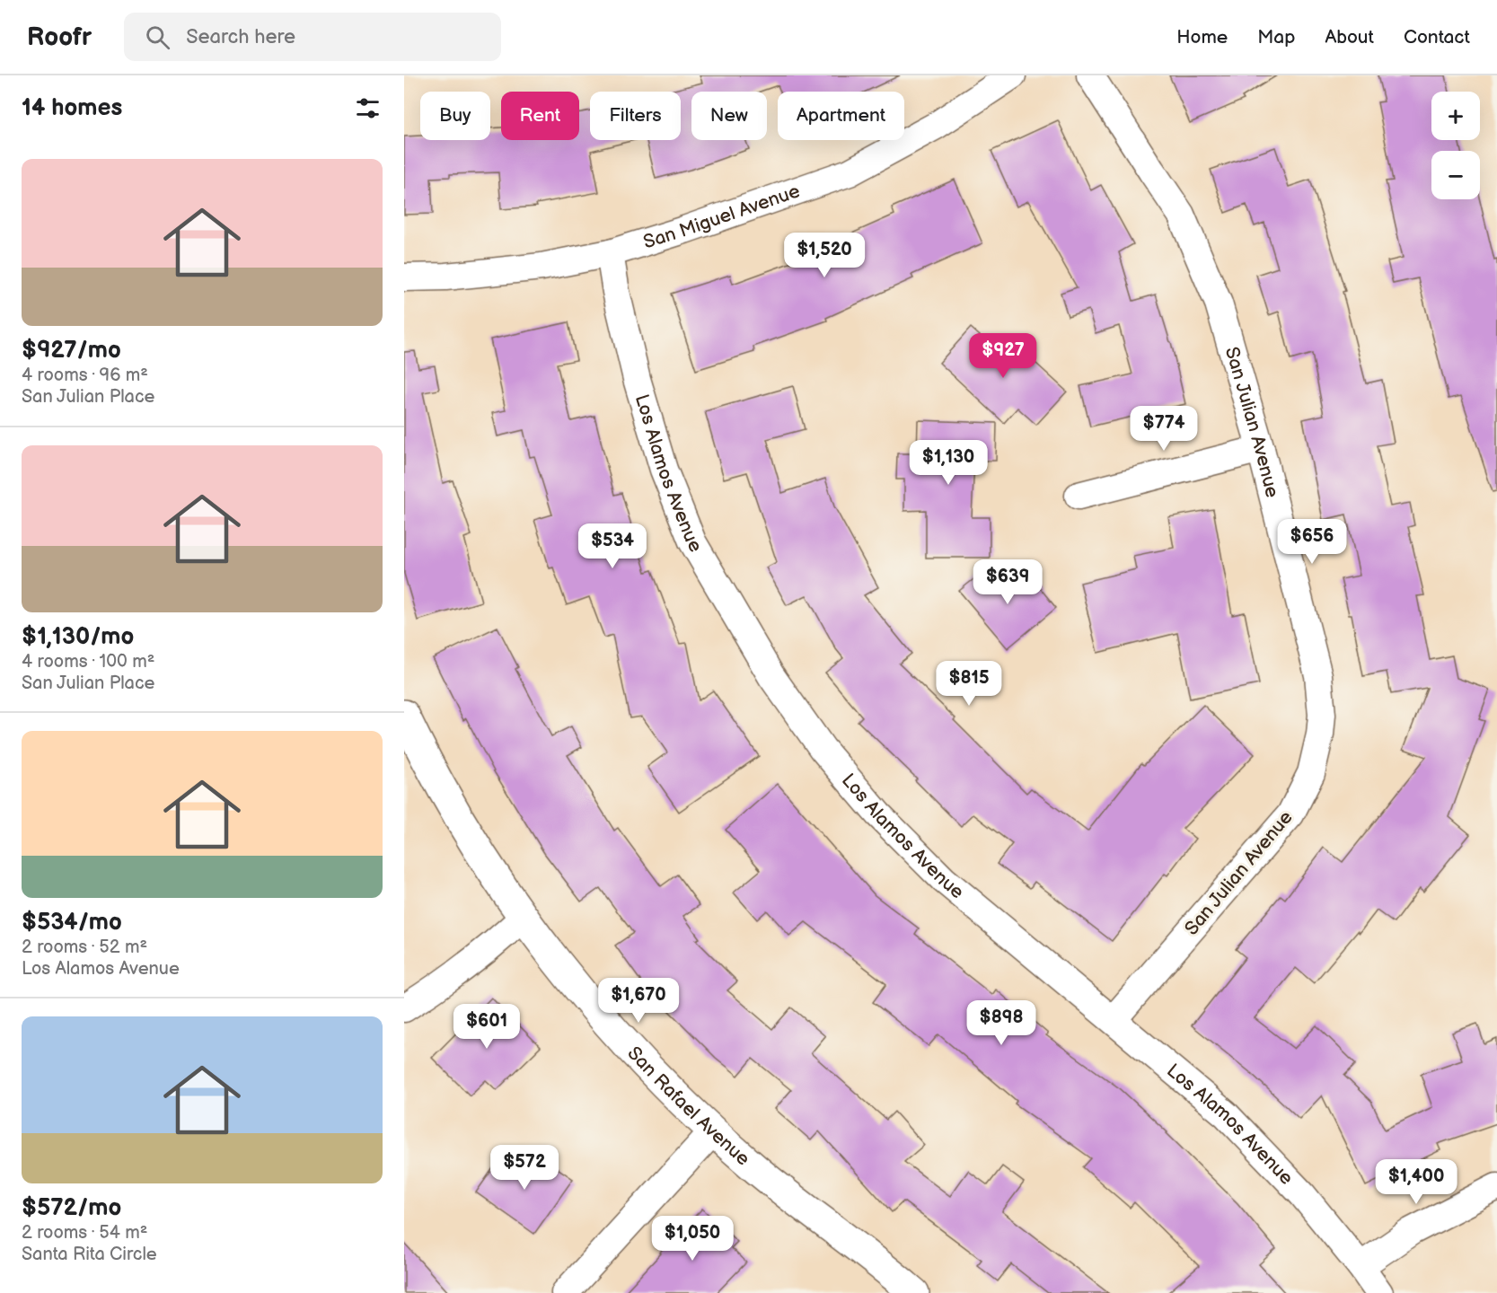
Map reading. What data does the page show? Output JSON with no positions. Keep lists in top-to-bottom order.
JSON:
{
  "streets": {
    "street": [
      "San Miguel Avenue",
      "San Julian Avenue",
      "Los Alamos Avenue",
      "San Rafael Avenue"
    ]
  },
  "crossings": [
    ["San Miguel Avenue", "Los Alamos Avenue"],
    ["San Julian Avenue", "Los Alamos Avenue"]
  ],
  "page": {
    "header": "Roofr",
    "search": "Search here",
    "nav": [
      "Home",
      "Map",
      "About",
      "Contact"
    ],
    "heading": "14 homes",
    "map_buttons": ["+", "−"],
    "chip": [
      "Buy",
      "Rent",
      "Filters",
      "New",
      "Apartment"
    ],
    "list": [
      {
        "name": "$927/mo",
        "note": "4 rooms · 96 m² · San Julian Place"
      },
      {
        "name": "$1,130/mo",
        "note": "4 rooms · 100 m² · San Julian Place"
      },
      {
        "name": "$534/mo",
        "note": "2 rooms · 52 m² · Los Alamos Avenue"
      },
      {
        "name": "$572/mo",
        "note": "2 rooms · 54 m² · Santa Rita Circle"
      }
    ],
    "price": [
      "$1,520",
      "$927",
      "$774",
      "$1,130",
      "$656",
      "$534",
      "$639",
      "$815",
      "$1,670",
      "$898",
      "$601",
      "$572",
      "$1,400",
      "$1,050"
    ]
  }
}
